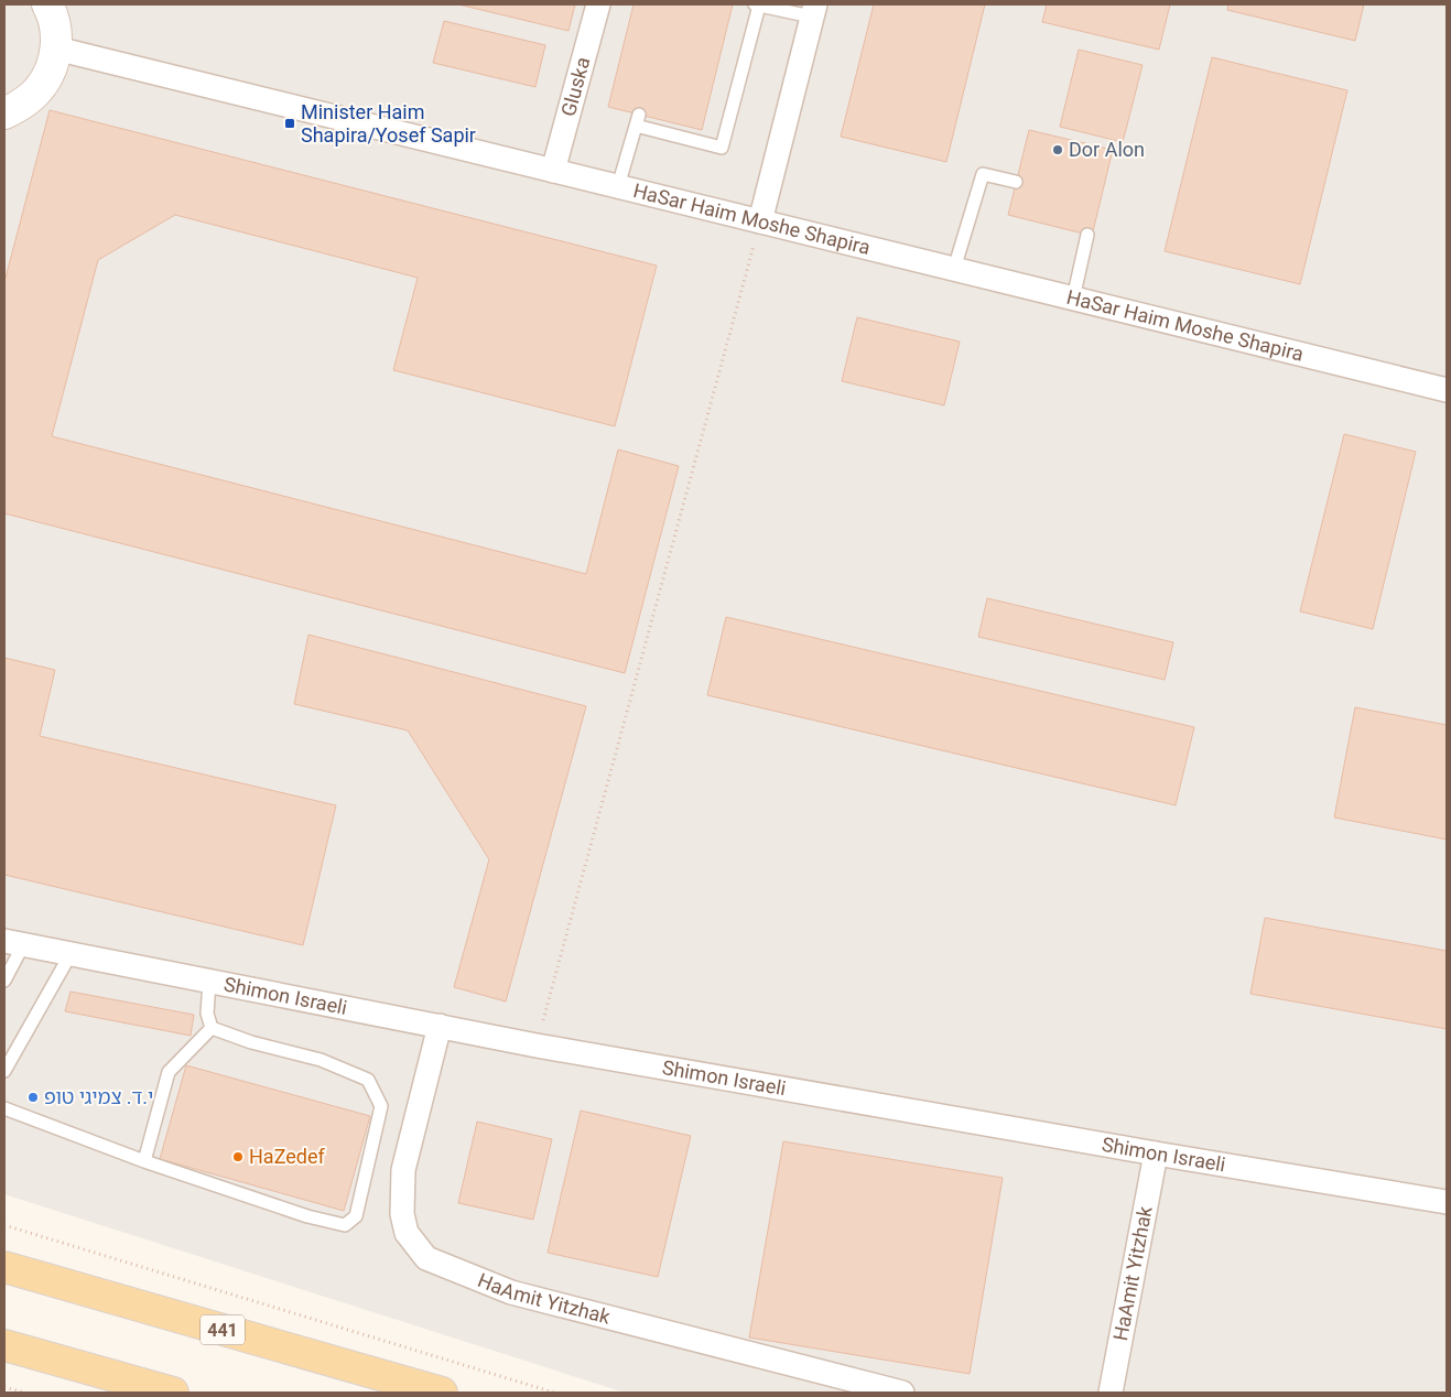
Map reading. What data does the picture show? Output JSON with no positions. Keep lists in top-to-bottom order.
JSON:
{
  "streets": {
    "main road": ["441"],
    "street": [
      "Gluska",
      "HaSar Haim Moshe Shapira",
      "Shimon Israeli",
      "HaAmit Yitzhak"
    ]
  },
  "crossings": [
    ["Gluska", "HaSar Haim Moshe Shapira"],
    ["Shimon Israeli", "HaAmit Yitzhak"]
  ],
  "places": {
    "transit": ["Minister Haim Shapira/Yosef Sapir"],
    "other": ["Dor Alon", "י.ד. צמיגי טופ", "HaZedef"]
  }
}
